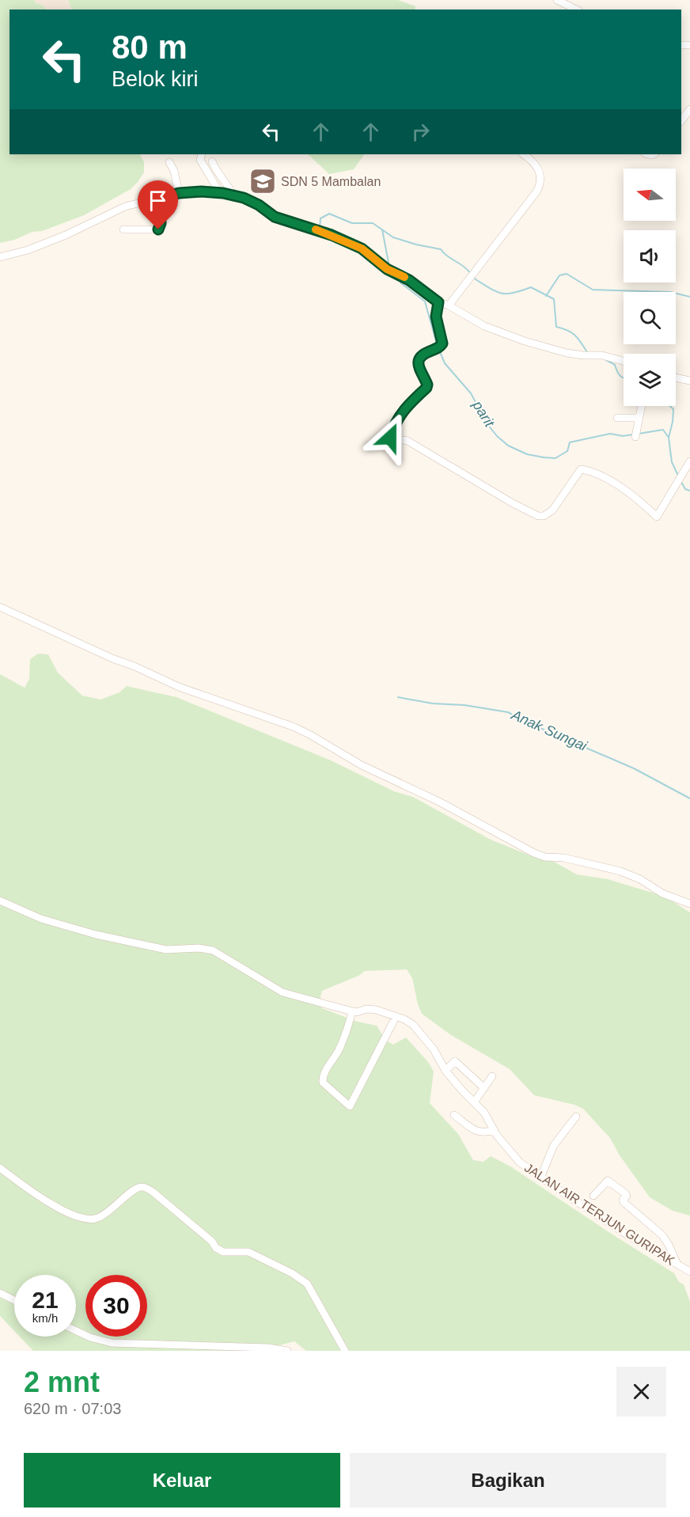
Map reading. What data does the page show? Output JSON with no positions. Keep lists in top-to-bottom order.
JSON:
{
  "streets": {
    "street": ["JALAN AIR TERJUN GURIPAK"]
  },
  "water": ["parit", "Anak Sungai"],
  "places": {
    "school or university": ["SDN 5 Mambalan"]
  },
  "north": "left",
  "page": {
    "turn": ["80 m", "Belok kiri"],
    "speed": "21 km/h",
    "limit": "30",
    "heading": ["2 mnt", "620 m · 07:03"],
    "buttons": ["Keluar", "Bagikan"]
  }
}
